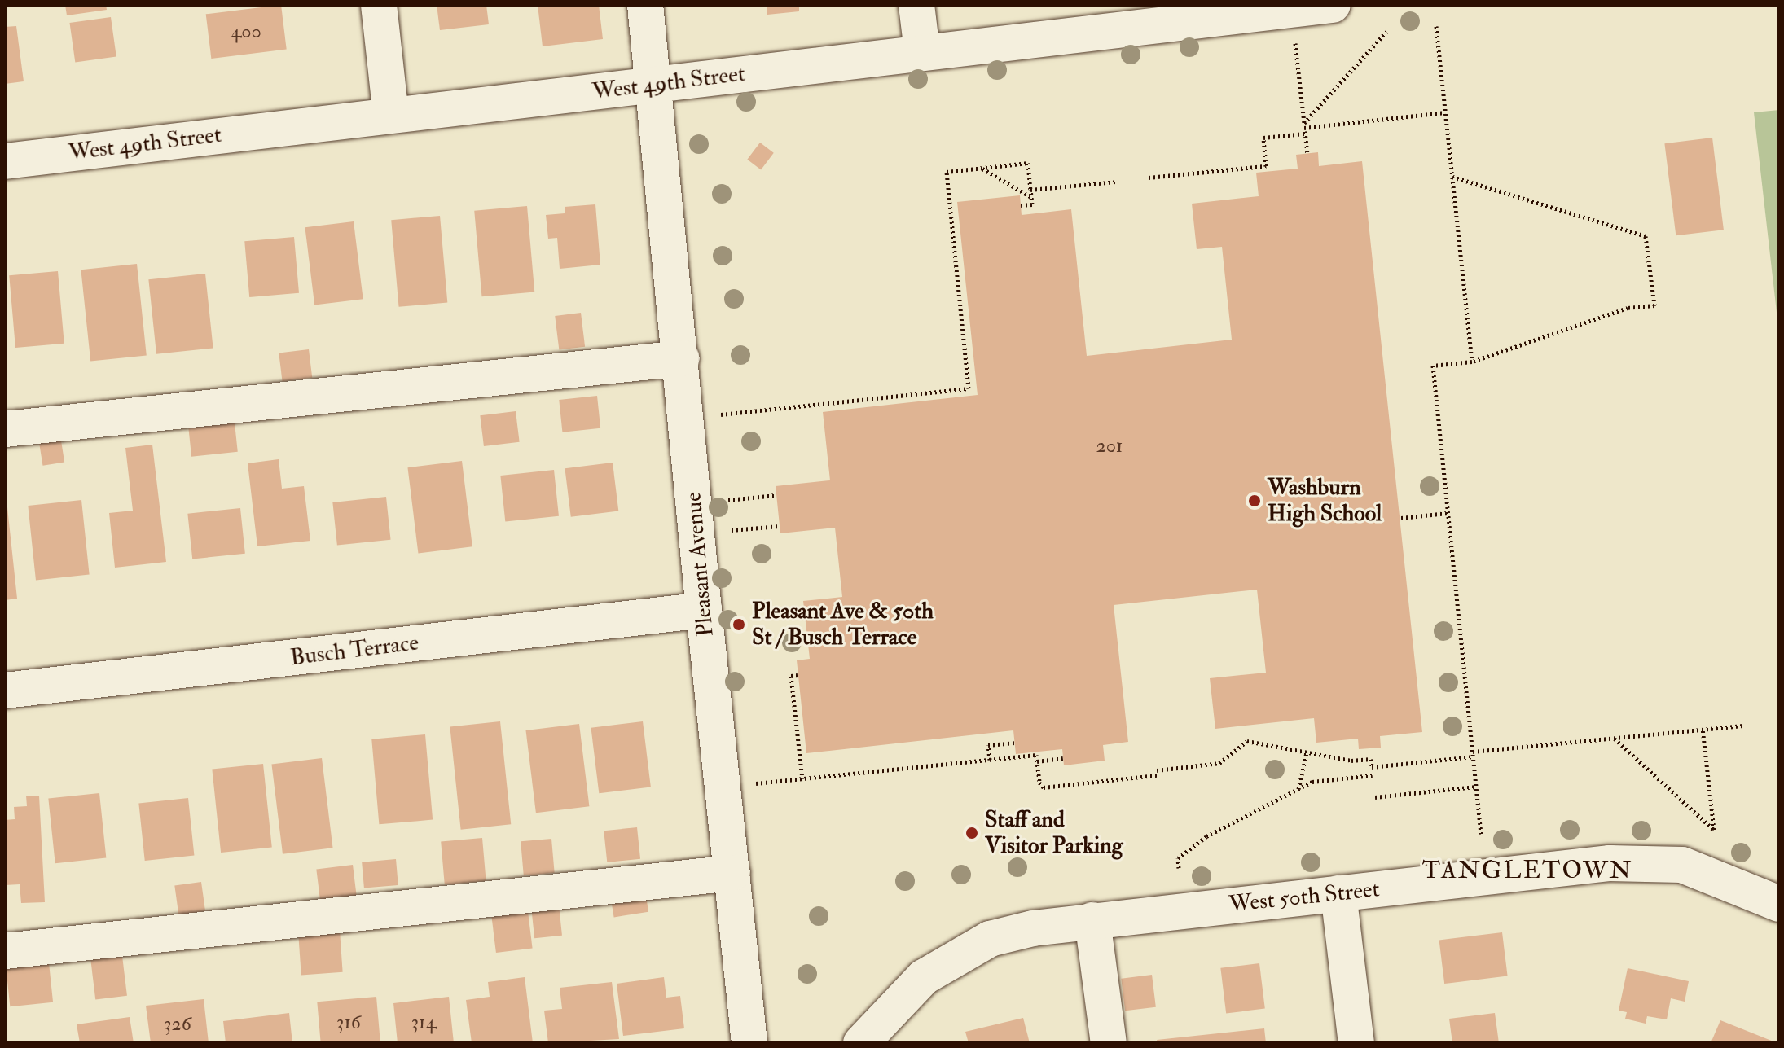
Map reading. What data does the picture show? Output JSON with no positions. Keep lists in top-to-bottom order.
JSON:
{
  "streets": {
    "street": [
      "West 49th Street",
      "Pleasant Avenue",
      "Busch Terrace",
      "West 50th Street"
    ]
  },
  "crossings": [
    ["West 49th Street", "Pleasant Avenue"],
    ["Pleasant Avenue", "Busch Terrace"]
  ],
  "districts": ["TANGLETOWN"],
  "places": ["Washburn High School", "Pleasant Ave & 50th St / Busch Terrace", "Staff and Visitor Parking"],
  "house_numbers": [
    "400",
    "201",
    "316",
    "314",
    "326"
  ]
}
